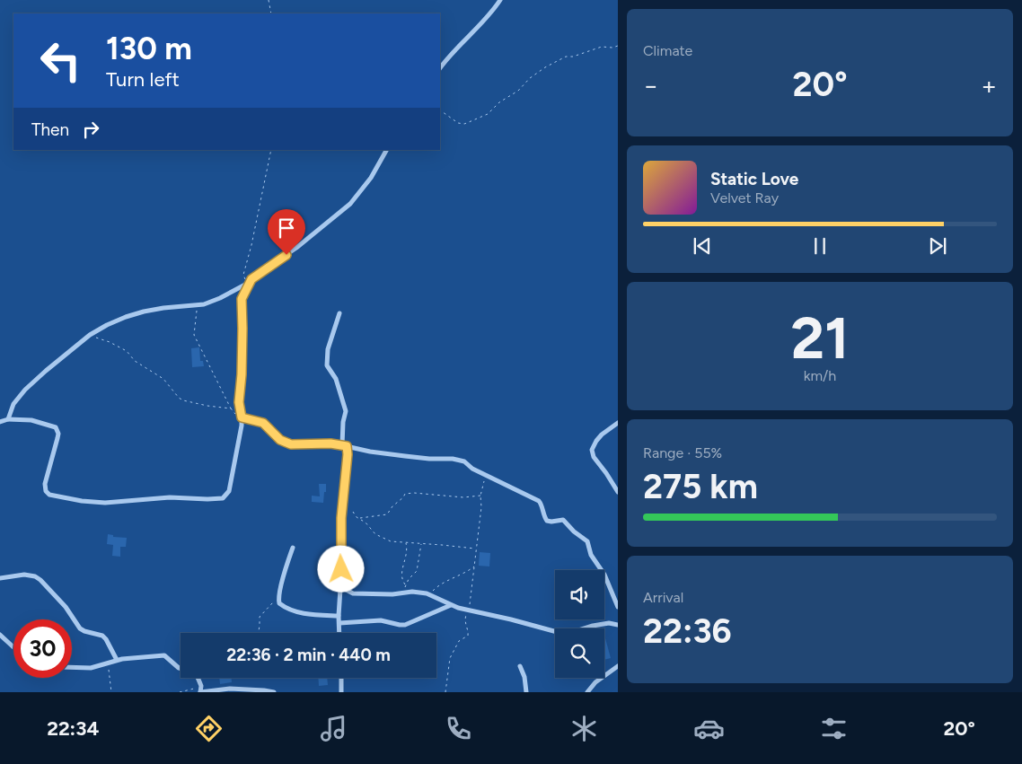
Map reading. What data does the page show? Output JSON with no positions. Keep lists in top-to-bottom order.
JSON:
{
  "page": {
    "tile": [
      "Climate",
      ["21", "km/h"],
      ["Range · 55%", "275 km"],
      ["Arrival", "22:36"]
    ],
    "turn": ["130 m", "Turn left"],
    "heat": ["−", "20°", "+"],
    "then": "Then",
    "song": ["Static Love", "Velvet Ray"],
    "limit": "30",
    "trip": "22:36 · 2 min · 440 m",
    "tabs": ["22:34", "20°"]
  }
}
